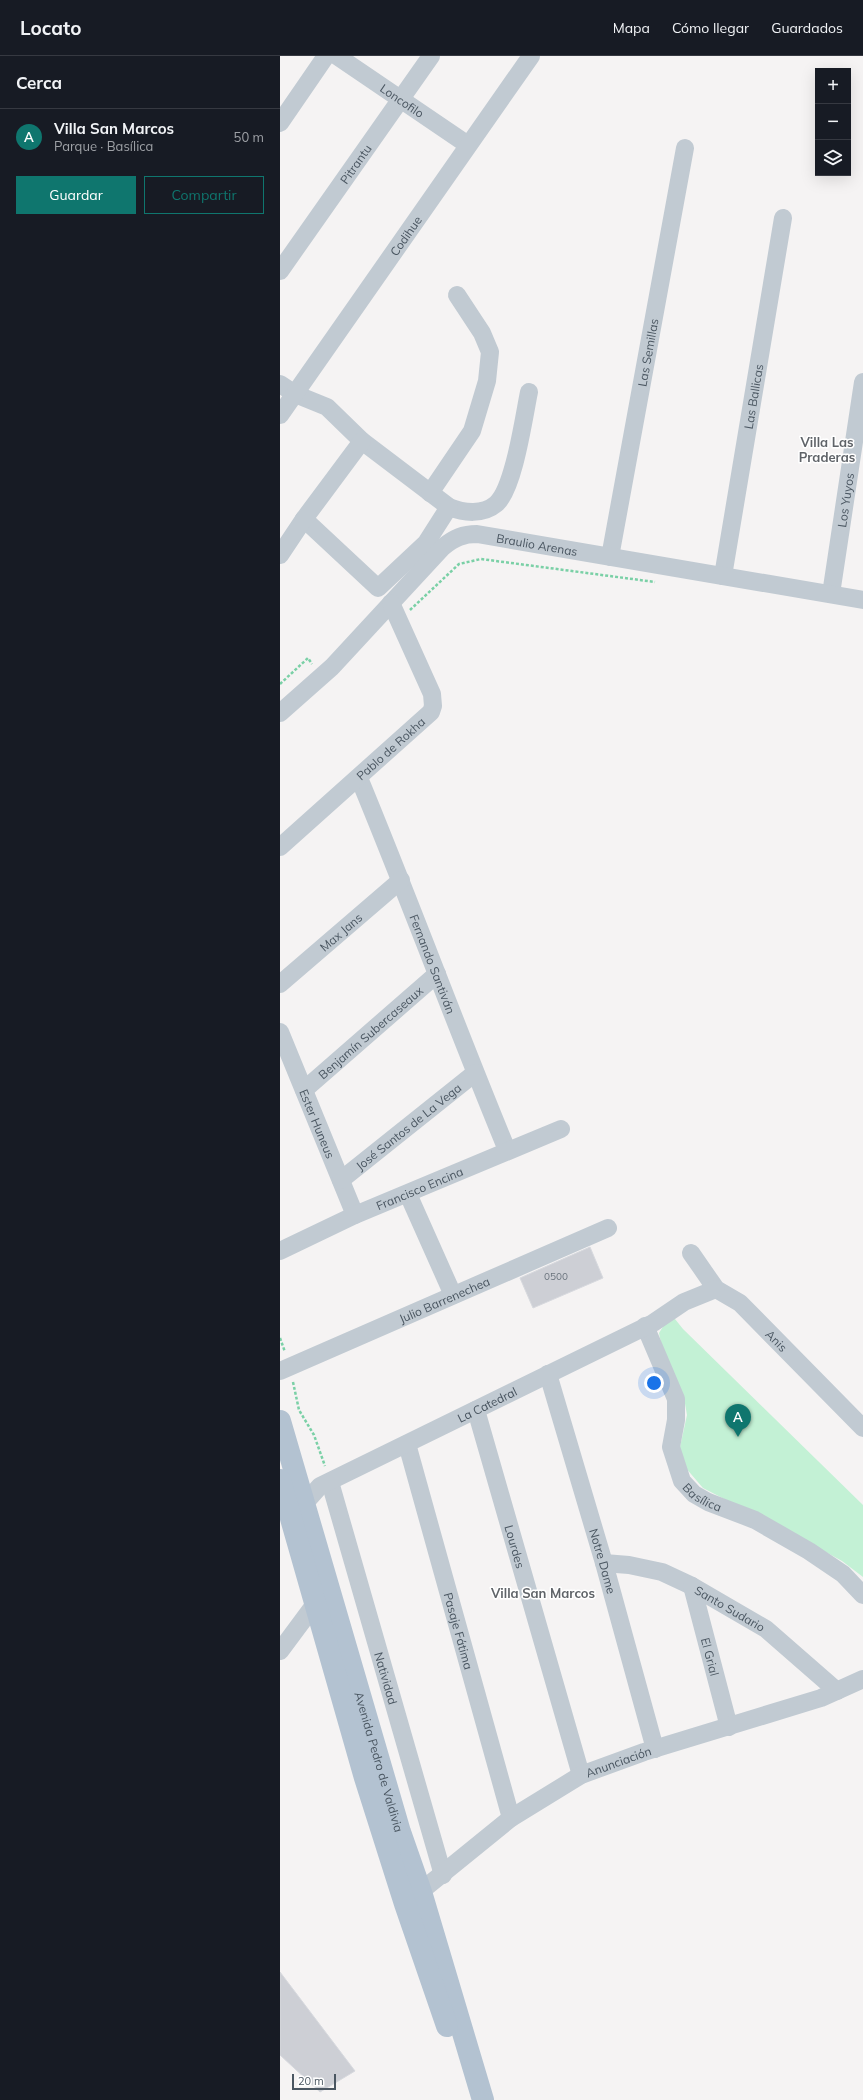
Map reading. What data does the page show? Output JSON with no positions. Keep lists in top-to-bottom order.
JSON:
{
  "streets": {
    "main road": ["Avenida Pedro de Valdivia"],
    "street": [
      "Loncofilo",
      "Pitrantu",
      "Codihue",
      "Las Semillas",
      "Las Ballicas",
      "Los Yuyos",
      "Braulio Arenas",
      "Pablo de Rokha",
      "Max Jans",
      "Fernando Santiván",
      "Benjamín Subercaseaux",
      "Ester Huneus",
      "José Santos de La Vega",
      "Francisco Encina",
      "Julio Barrenechea",
      "Anis",
      "La Catedral",
      "Basílica",
      "Lourdes",
      "Notre Dame",
      "Santo Sudario",
      "Pasaje Fátima",
      "El Grial",
      "Natividad",
      "Anunciación"
    ]
  },
  "crossings": [
    ["Loncofilo", "Pitrantu"],
    ["Loncofilo", "Codihue"],
    ["Las Semillas", "Braulio Arenas"],
    ["Las Ballicas", "Braulio Arenas"],
    ["Los Yuyos", "Braulio Arenas"],
    ["Braulio Arenas", "Pablo de Rokha"],
    ["Pablo de Rokha", "Fernando Santiván"],
    ["Max Jans", "Fernando Santiván"],
    ["Fernando Santiván", "Benjamín Subercaseaux"],
    ["Fernando Santiván", "José Santos de La Vega"],
    ["Fernando Santiván", "Francisco Encina"],
    ["Benjamín Subercaseaux", "Ester Huneus"],
    ["Ester Huneus", "José Santos de La Vega"],
    ["Ester Huneus", "Francisco Encina"],
    ["Anis", "La Catedral"],
    ["La Catedral", "Basílica"],
    ["La Catedral", "Lourdes"],
    ["La Catedral", "Notre Dame"],
    ["La Catedral", "Pasaje Fátima"],
    ["La Catedral", "Natividad"],
    ["La Catedral", "Avenida Pedro de Valdivia"],
    ["Lourdes", "Anunciación"],
    ["Notre Dame", "Santo Sudario"],
    ["Notre Dame", "Anunciación"],
    ["Santo Sudario", "El Grial"],
    ["Santo Sudario", "Anunciación"],
    ["Pasaje Fátima", "Anunciación"],
    ["El Grial", "Anunciación"],
    ["Natividad", "Anunciación"],
    ["Avenida Pedro de Valdivia", "Anunciación"]
  ],
  "districts": ["Villa Las Praderas", "Villa San Marcos"],
  "house_numbers": ["0500"],
  "scale_bar": "20 m",
  "page": {
    "header": "Locato",
    "nav": ["Mapa", "Cómo llegar", "Guardados"],
    "heading": "Cerca",
    "map_buttons": ["+", "−"],
    "list": [
      {
        "mark": "A",
        "name": "Villa San Marcos",
        "note": "Parque · Basílica",
        "value": "50 m"
      }
    ],
    "buttons": ["Guardar", "Compartir"],
    "pins": "A",
    "scale": "20 m"
  }
}
